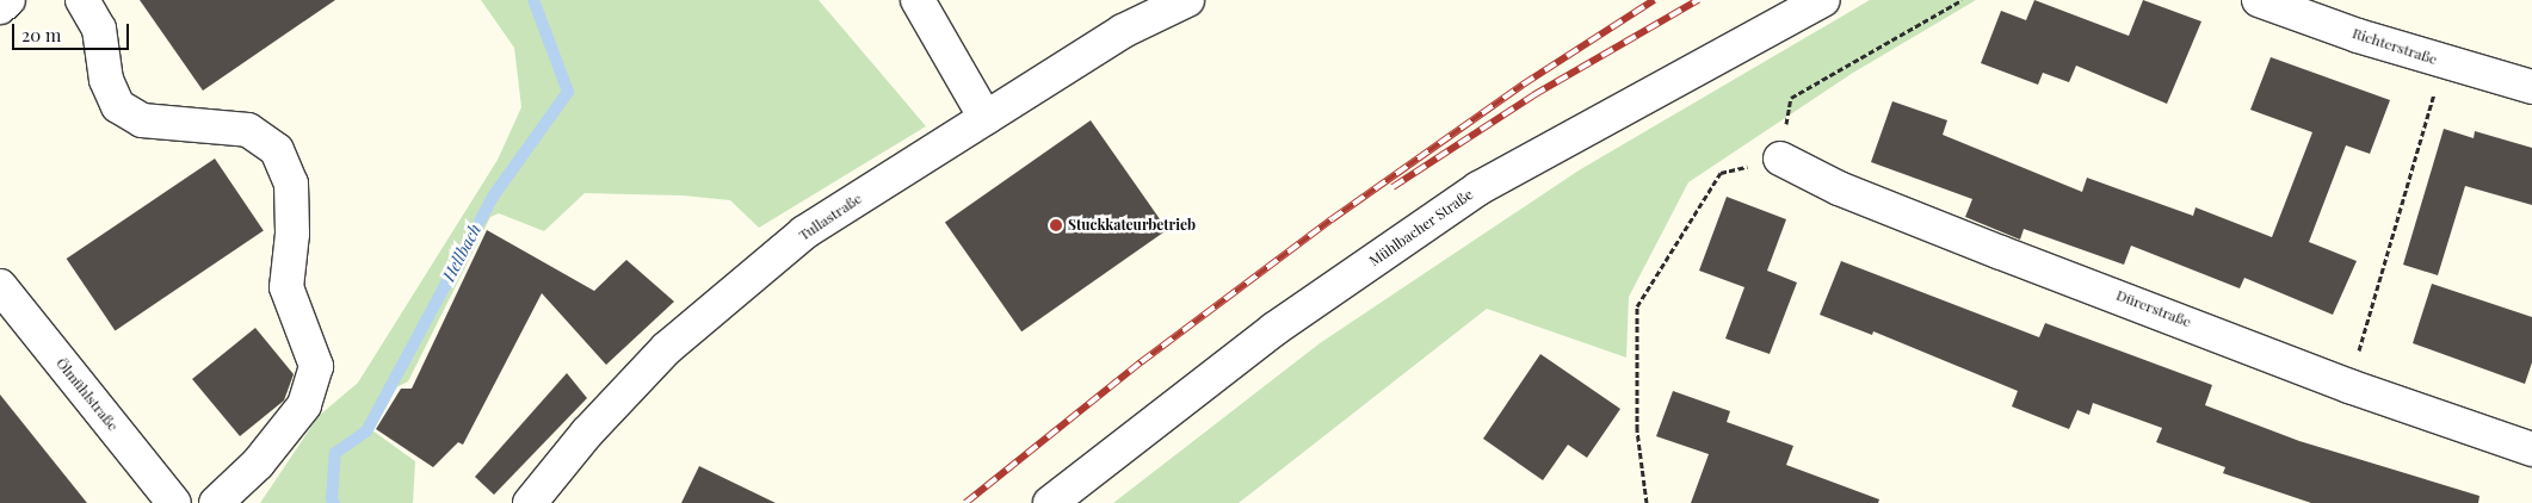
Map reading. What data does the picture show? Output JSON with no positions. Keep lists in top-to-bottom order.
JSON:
{
  "streets": {
    "street": [
      "Richterstraße",
      "Tullastraße",
      "Mühlbacher Straße",
      "Dürerstraße",
      "Ölmühlstraße"
    ]
  },
  "water": ["Hellbach"],
  "places": ["Stuckkateurbetrieb"],
  "scale_bar": "20 m"
}
